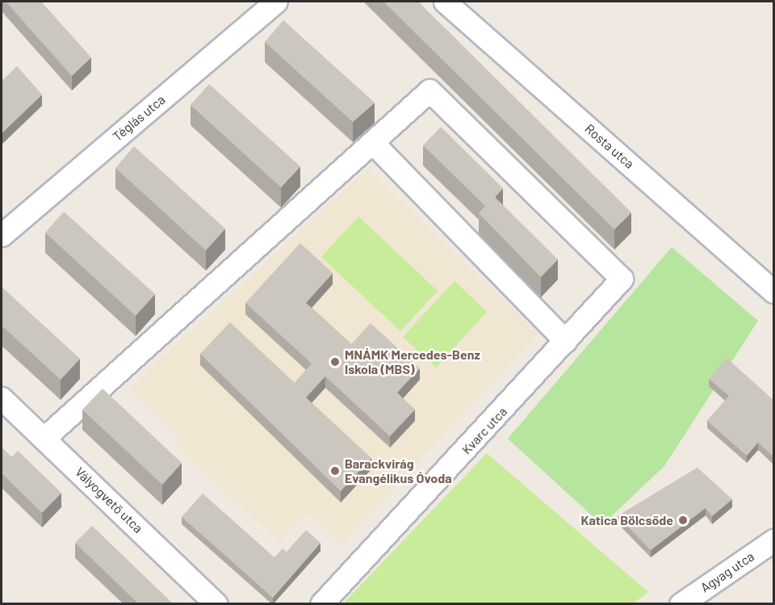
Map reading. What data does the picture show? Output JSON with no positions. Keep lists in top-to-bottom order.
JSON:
{
  "streets": {
    "street": [
      "Téglás utca",
      "Rosta utca",
      "Kvarc utca",
      "Vályogvető utca",
      "Agyag utca"
    ]
  },
  "places": ["MNÁMK Mercedes-Benz Iskola (MBS)", "Barackvirág Evangélikus Óvoda", "Katica Bölcsőde"]
}
